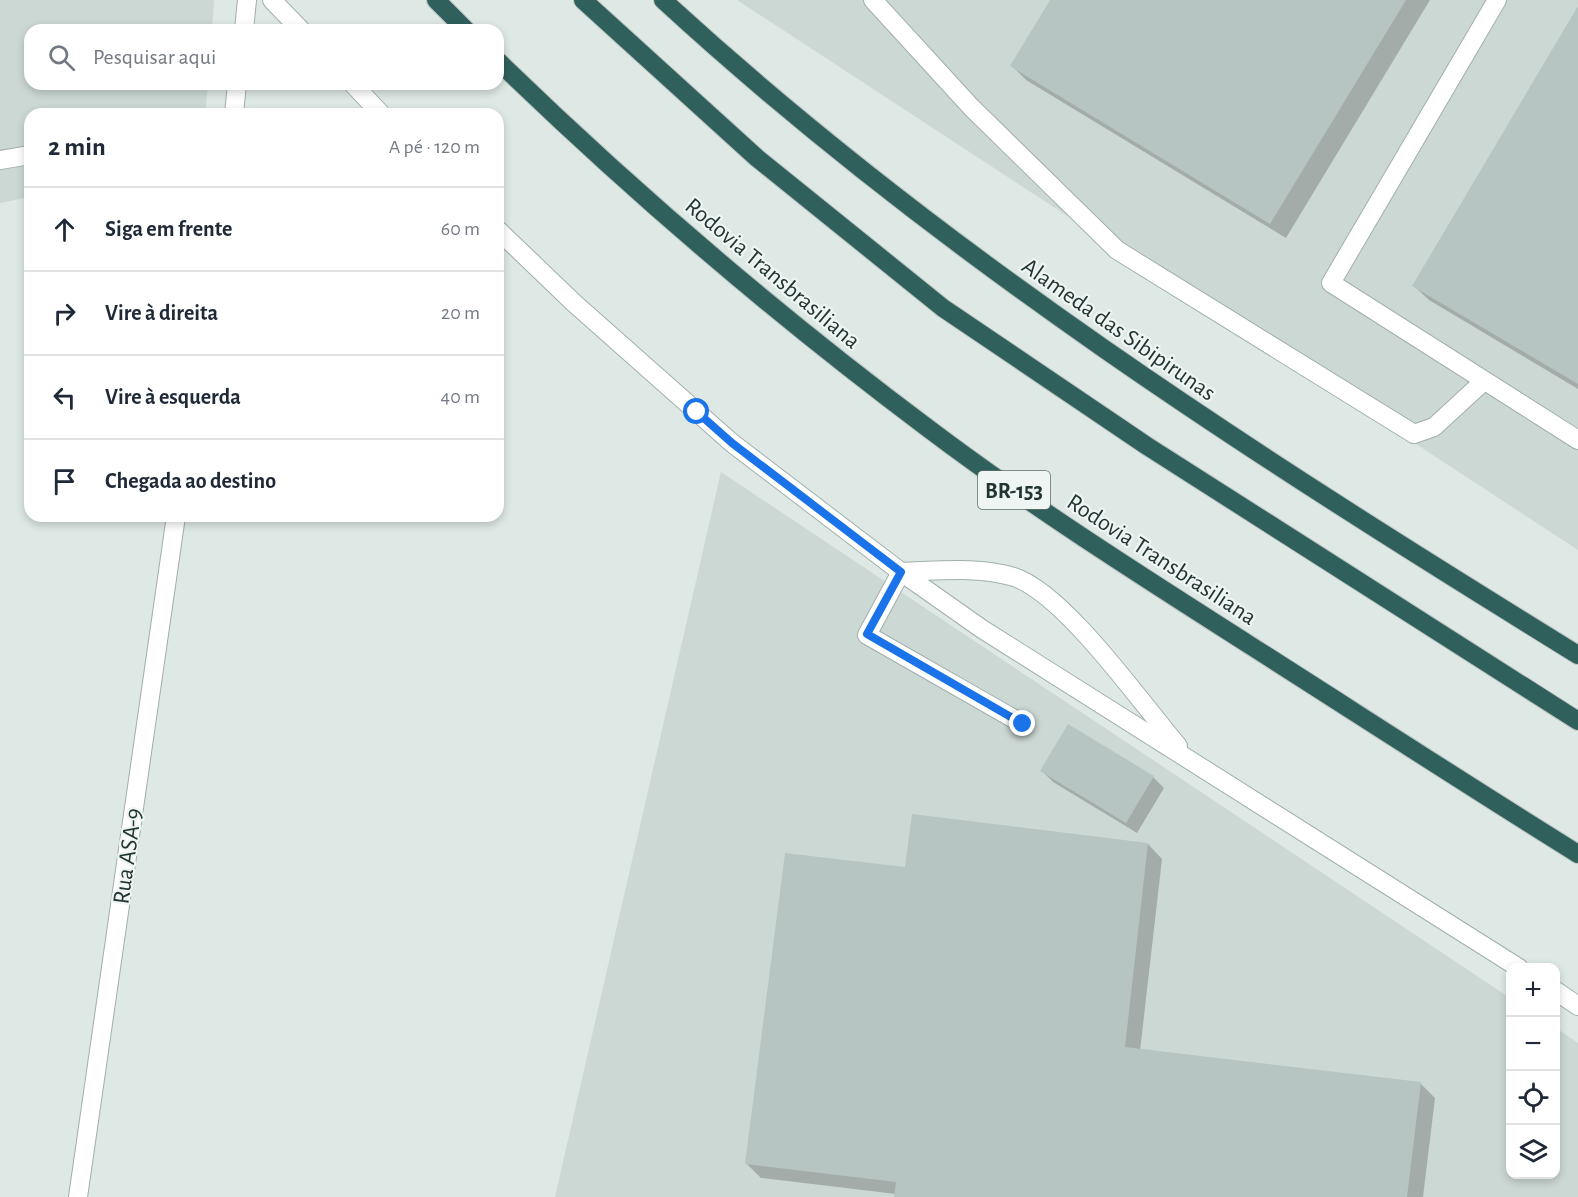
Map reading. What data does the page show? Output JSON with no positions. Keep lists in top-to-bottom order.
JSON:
{
  "streets": {
    "highway": ["Rodovia Transbrasiliana", "Alameda das Sibipirunas", "BR-153"],
    "street": ["Rua ASA-9"]
  },
  "page": {
    "search": "Pesquisar aqui",
    "heading": ["2 min", "A pé · 120 m"],
    "list": [
      ["Siga em frente", "60 m"],
      ["Vire à direita", "20 m"],
      ["Vire à esquerda", "40 m"],
      "Chegada ao destino"
    ],
    "map_buttons": ["+", "−"]
  }
}
